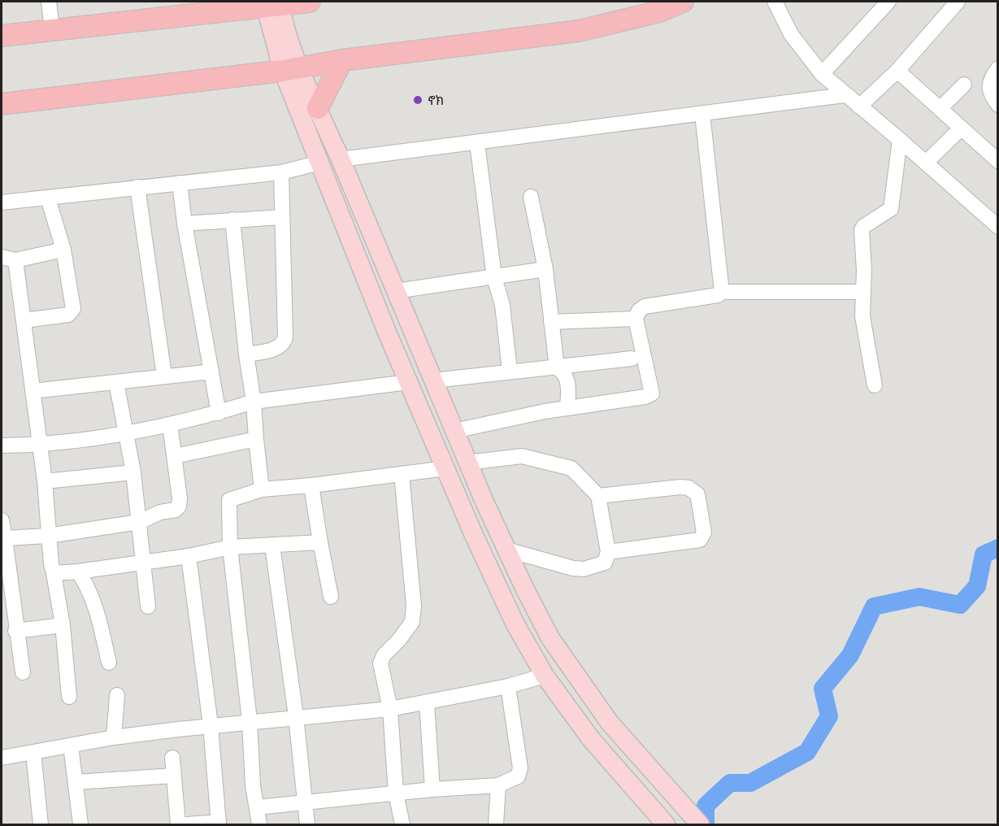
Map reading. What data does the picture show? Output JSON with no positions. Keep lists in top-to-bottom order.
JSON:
{
  "places": ["ኖክ"]
}
